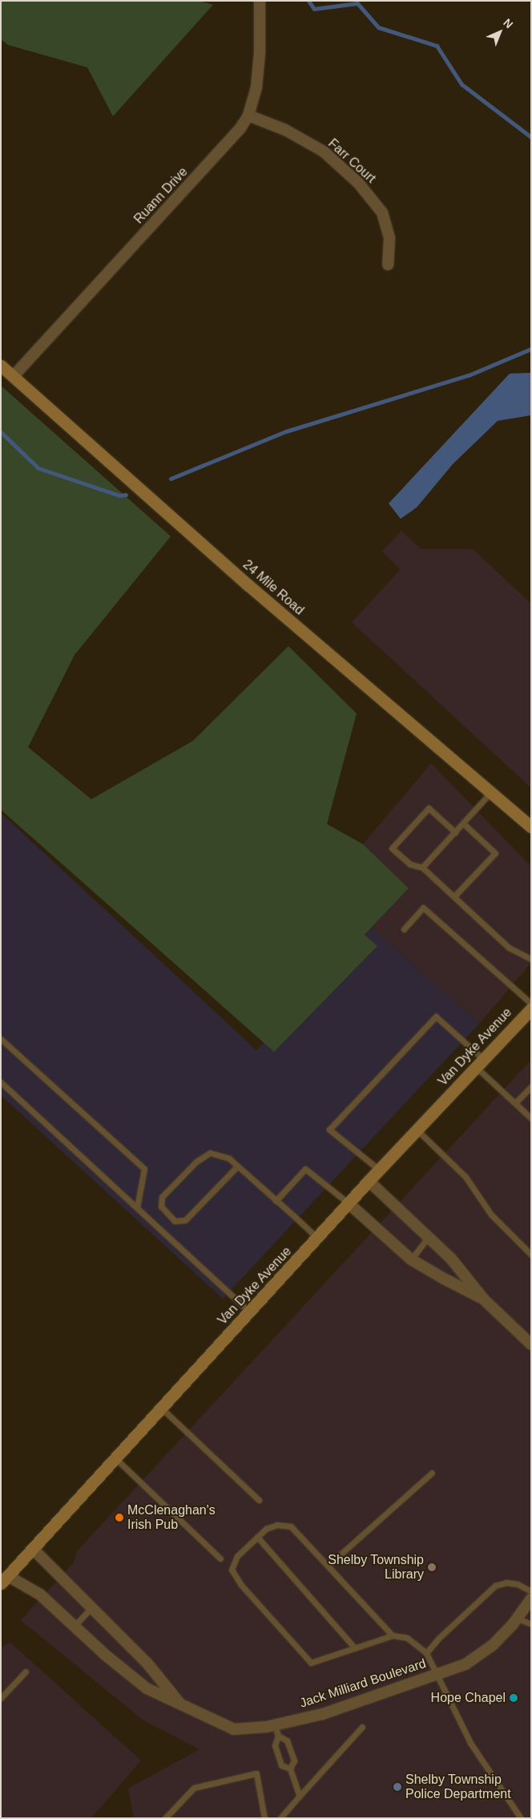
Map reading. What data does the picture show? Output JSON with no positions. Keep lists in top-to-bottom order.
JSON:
{
  "streets": {
    "main road": ["24 Mile Road", "Van Dyke Avenue"],
    "street": ["Farr Court", "Ruann Drive", "Jack Milliard Boulevard"]
  },
  "crossings": [
    ["Farr Court", "Ruann Drive"],
    ["Ruann Drive", "24 Mile Road"],
    ["Van Dyke Avenue", "Jack Milliard Boulevard"]
  ],
  "places": [
    "McClenaghan's Irish Pub",
    "Shelby Township Library",
    "Hope Chapel",
    "Shelby Township Police Department"
  ],
  "north": "top right"
}
